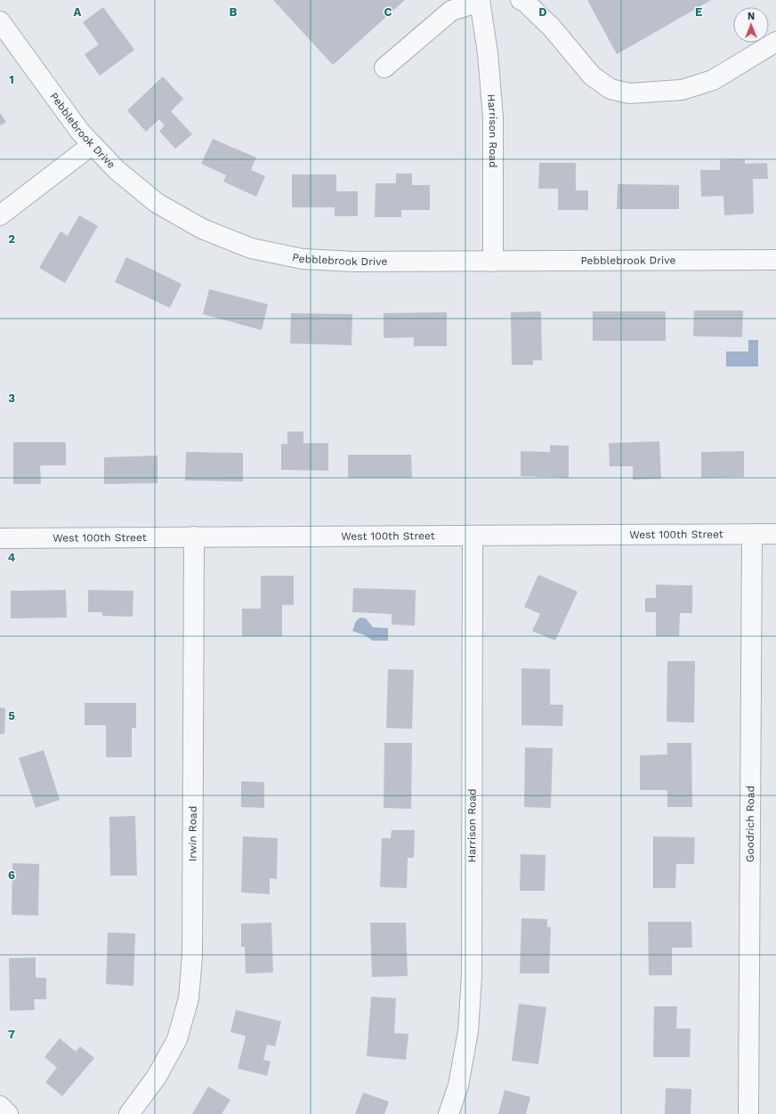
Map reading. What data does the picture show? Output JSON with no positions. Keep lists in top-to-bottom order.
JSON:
{
  "streets": {
    "street": [
      "Pebblebrook Drive",
      "Harrison Road",
      "West 100th Street",
      "Goodrich Road",
      "Irwin Road"
    ]
  },
  "crossings": [
    ["Pebblebrook Drive", "Harrison Road"],
    ["Harrison Road", "West 100th Street"],
    ["West 100th Street", "Goodrich Road"],
    ["West 100th Street", "Irwin Road"]
  ],
  "north": "top",
  "grid": {
    "columns": [
      "A",
      "B",
      "C",
      "D",
      "E"
    ],
    "rows": [
      "1",
      "2",
      "3",
      "4",
      "5",
      "6",
      "7"
    ]
  }
}
